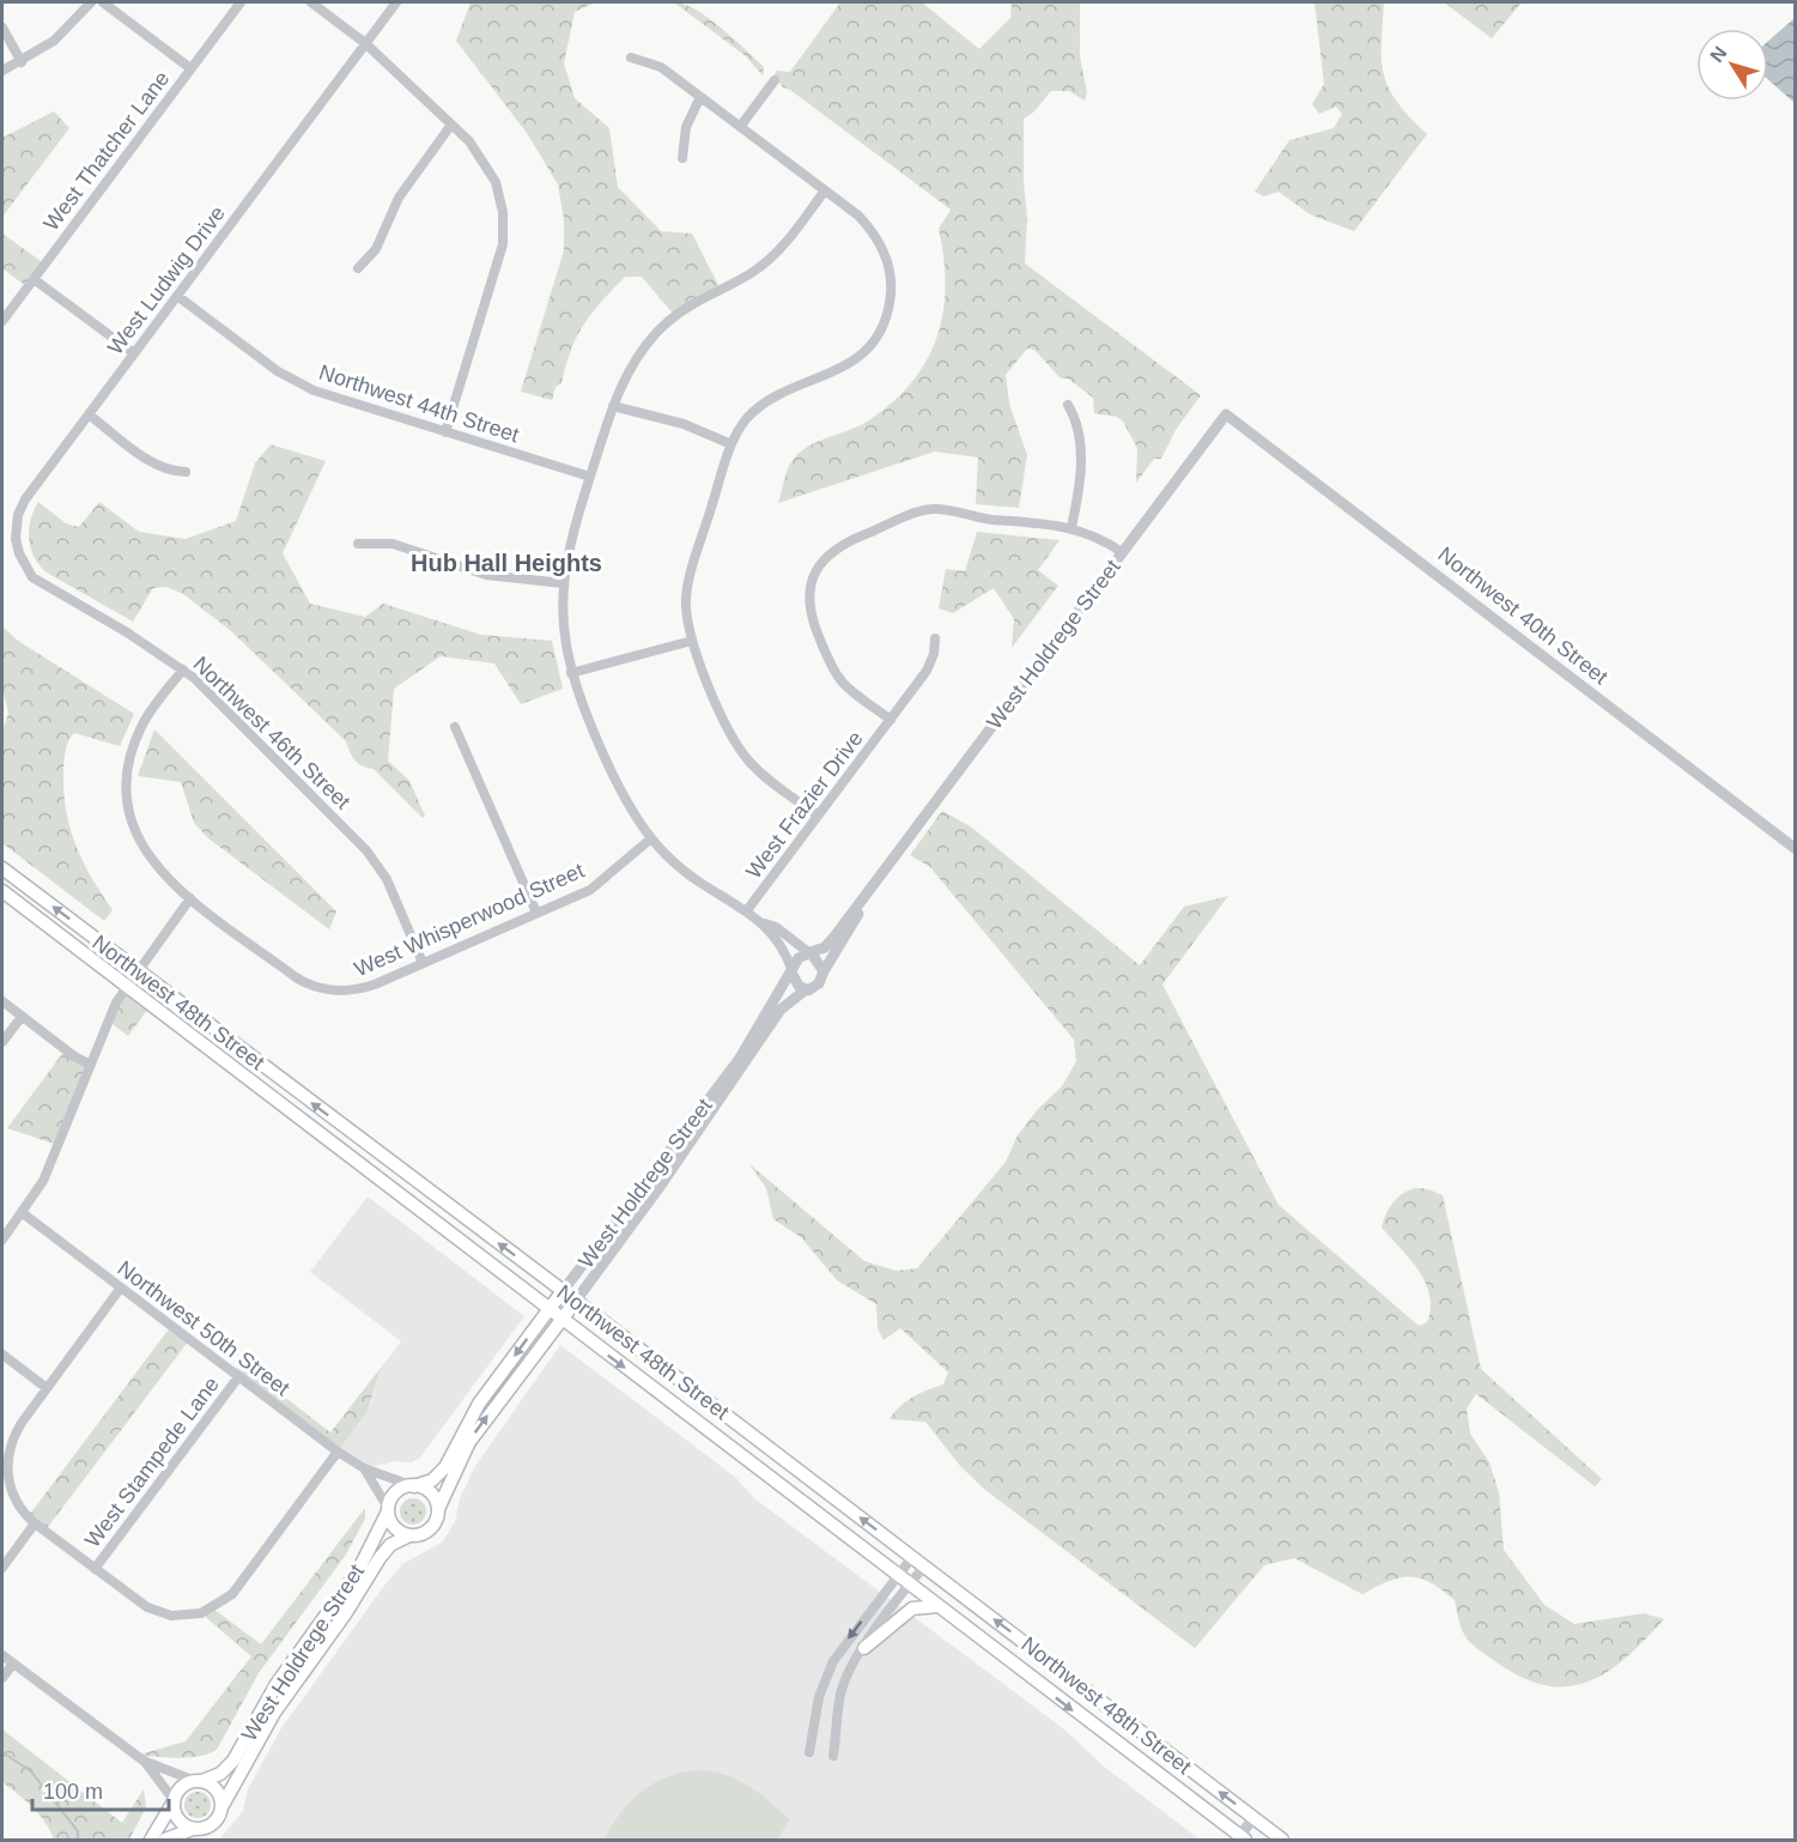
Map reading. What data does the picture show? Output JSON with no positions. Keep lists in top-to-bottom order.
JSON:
{
  "streets": {
    "main road": ["West Holdrege Street", "Northwest 48th Street"],
    "street": [
      "West Thatcher Lane",
      "West Ludwig Drive",
      "Northwest 44th Street",
      "Northwest 40th Street",
      "Northwest 46th Street",
      "West Frazier Drive",
      "West Whisperwood Street",
      "Northwest 50th Street",
      "West Stampede Lane"
    ]
  },
  "crossings": [
    ["West Ludwig Drive", "Northwest 44th Street"],
    ["West Ludwig Drive", "Northwest 46th Street"],
    ["Northwest 40th Street", "West Holdrege Street"],
    ["West Holdrege Street", "Northwest 48th Street"],
    ["West Holdrege Street", "Northwest 50th Street"],
    ["Northwest 46th Street", "West Whisperwood Street"],
    ["Northwest 50th Street", "West Stampede Lane"]
  ],
  "districts": ["Hub Hall Heights"],
  "scale_bar": "100 m",
  "north": "top left"
}
